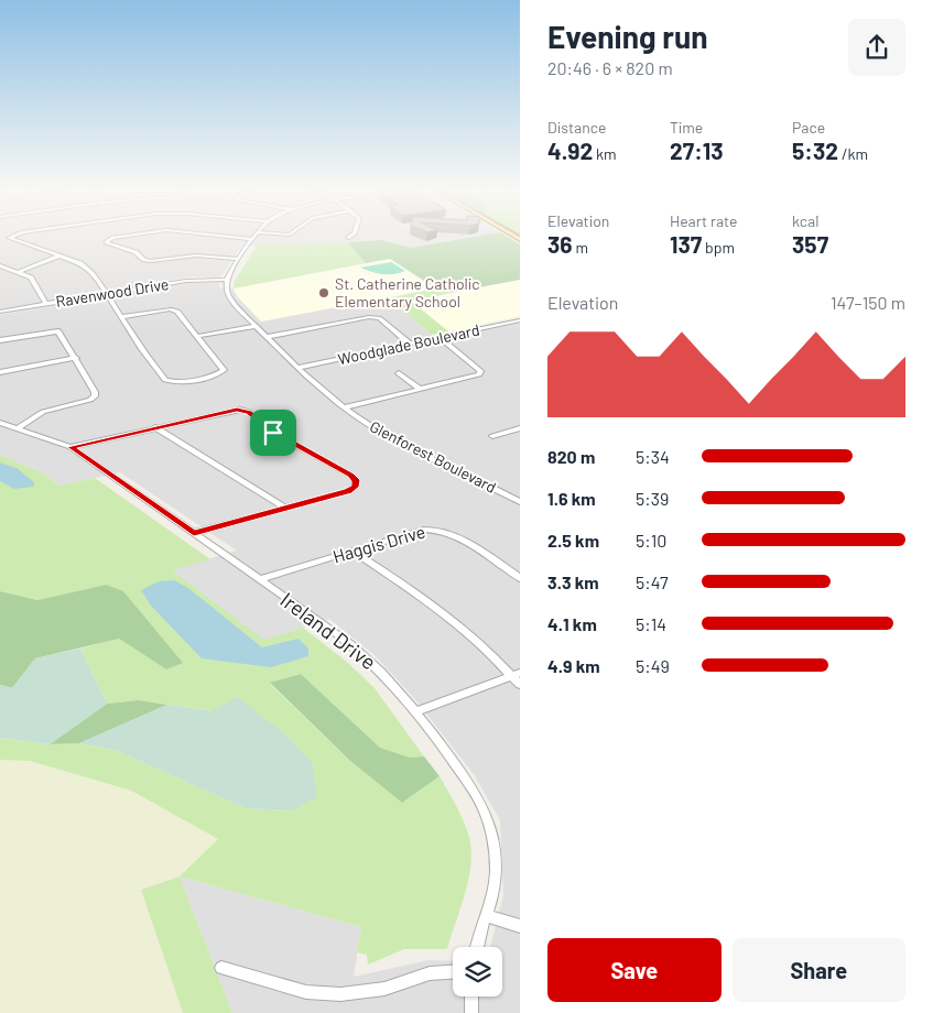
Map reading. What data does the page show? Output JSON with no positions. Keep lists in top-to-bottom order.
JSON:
{
  "streets": {
    "street": [
      "Ravenwood Drive",
      "Woodglade Boulevard",
      "Glenforest Boulevard",
      "Haggis Drive",
      "Ireland Drive"
    ]
  },
  "crossings": [
    ["Ravenwood Drive", "Glenforest Boulevard"],
    ["Woodglade Boulevard", "Glenforest Boulevard"],
    ["Haggis Drive", "Ireland Drive"]
  ],
  "places": ["St. Catherine Catholic Elementary School"],
  "page": {
    "heading": ["Evening run", "20:46 · 6 × 820 m"],
    "stats": [
      ["Distance", "4.92 km"],
      ["Time", "27:13"],
      ["Pace", "5:32 /km"],
      ["Elevation", "36 m"],
      ["Heart rate", "137 bpm"],
      ["kcal", "357"]
    ],
    "chart": ["Elevation", "147–150 m"],
    "list": [
      {
        "name": "820 m",
        "note": "5:34"
      },
      {
        "name": "1.6 km",
        "note": "5:39"
      },
      {
        "name": "2.5 km",
        "note": "5:10"
      },
      {
        "name": "3.3 km",
        "note": "5:47"
      },
      {
        "name": "4.1 km",
        "note": "5:14"
      },
      {
        "name": "4.9 km",
        "note": "5:49"
      }
    ],
    "buttons": ["Save", "Share"]
  }
}
